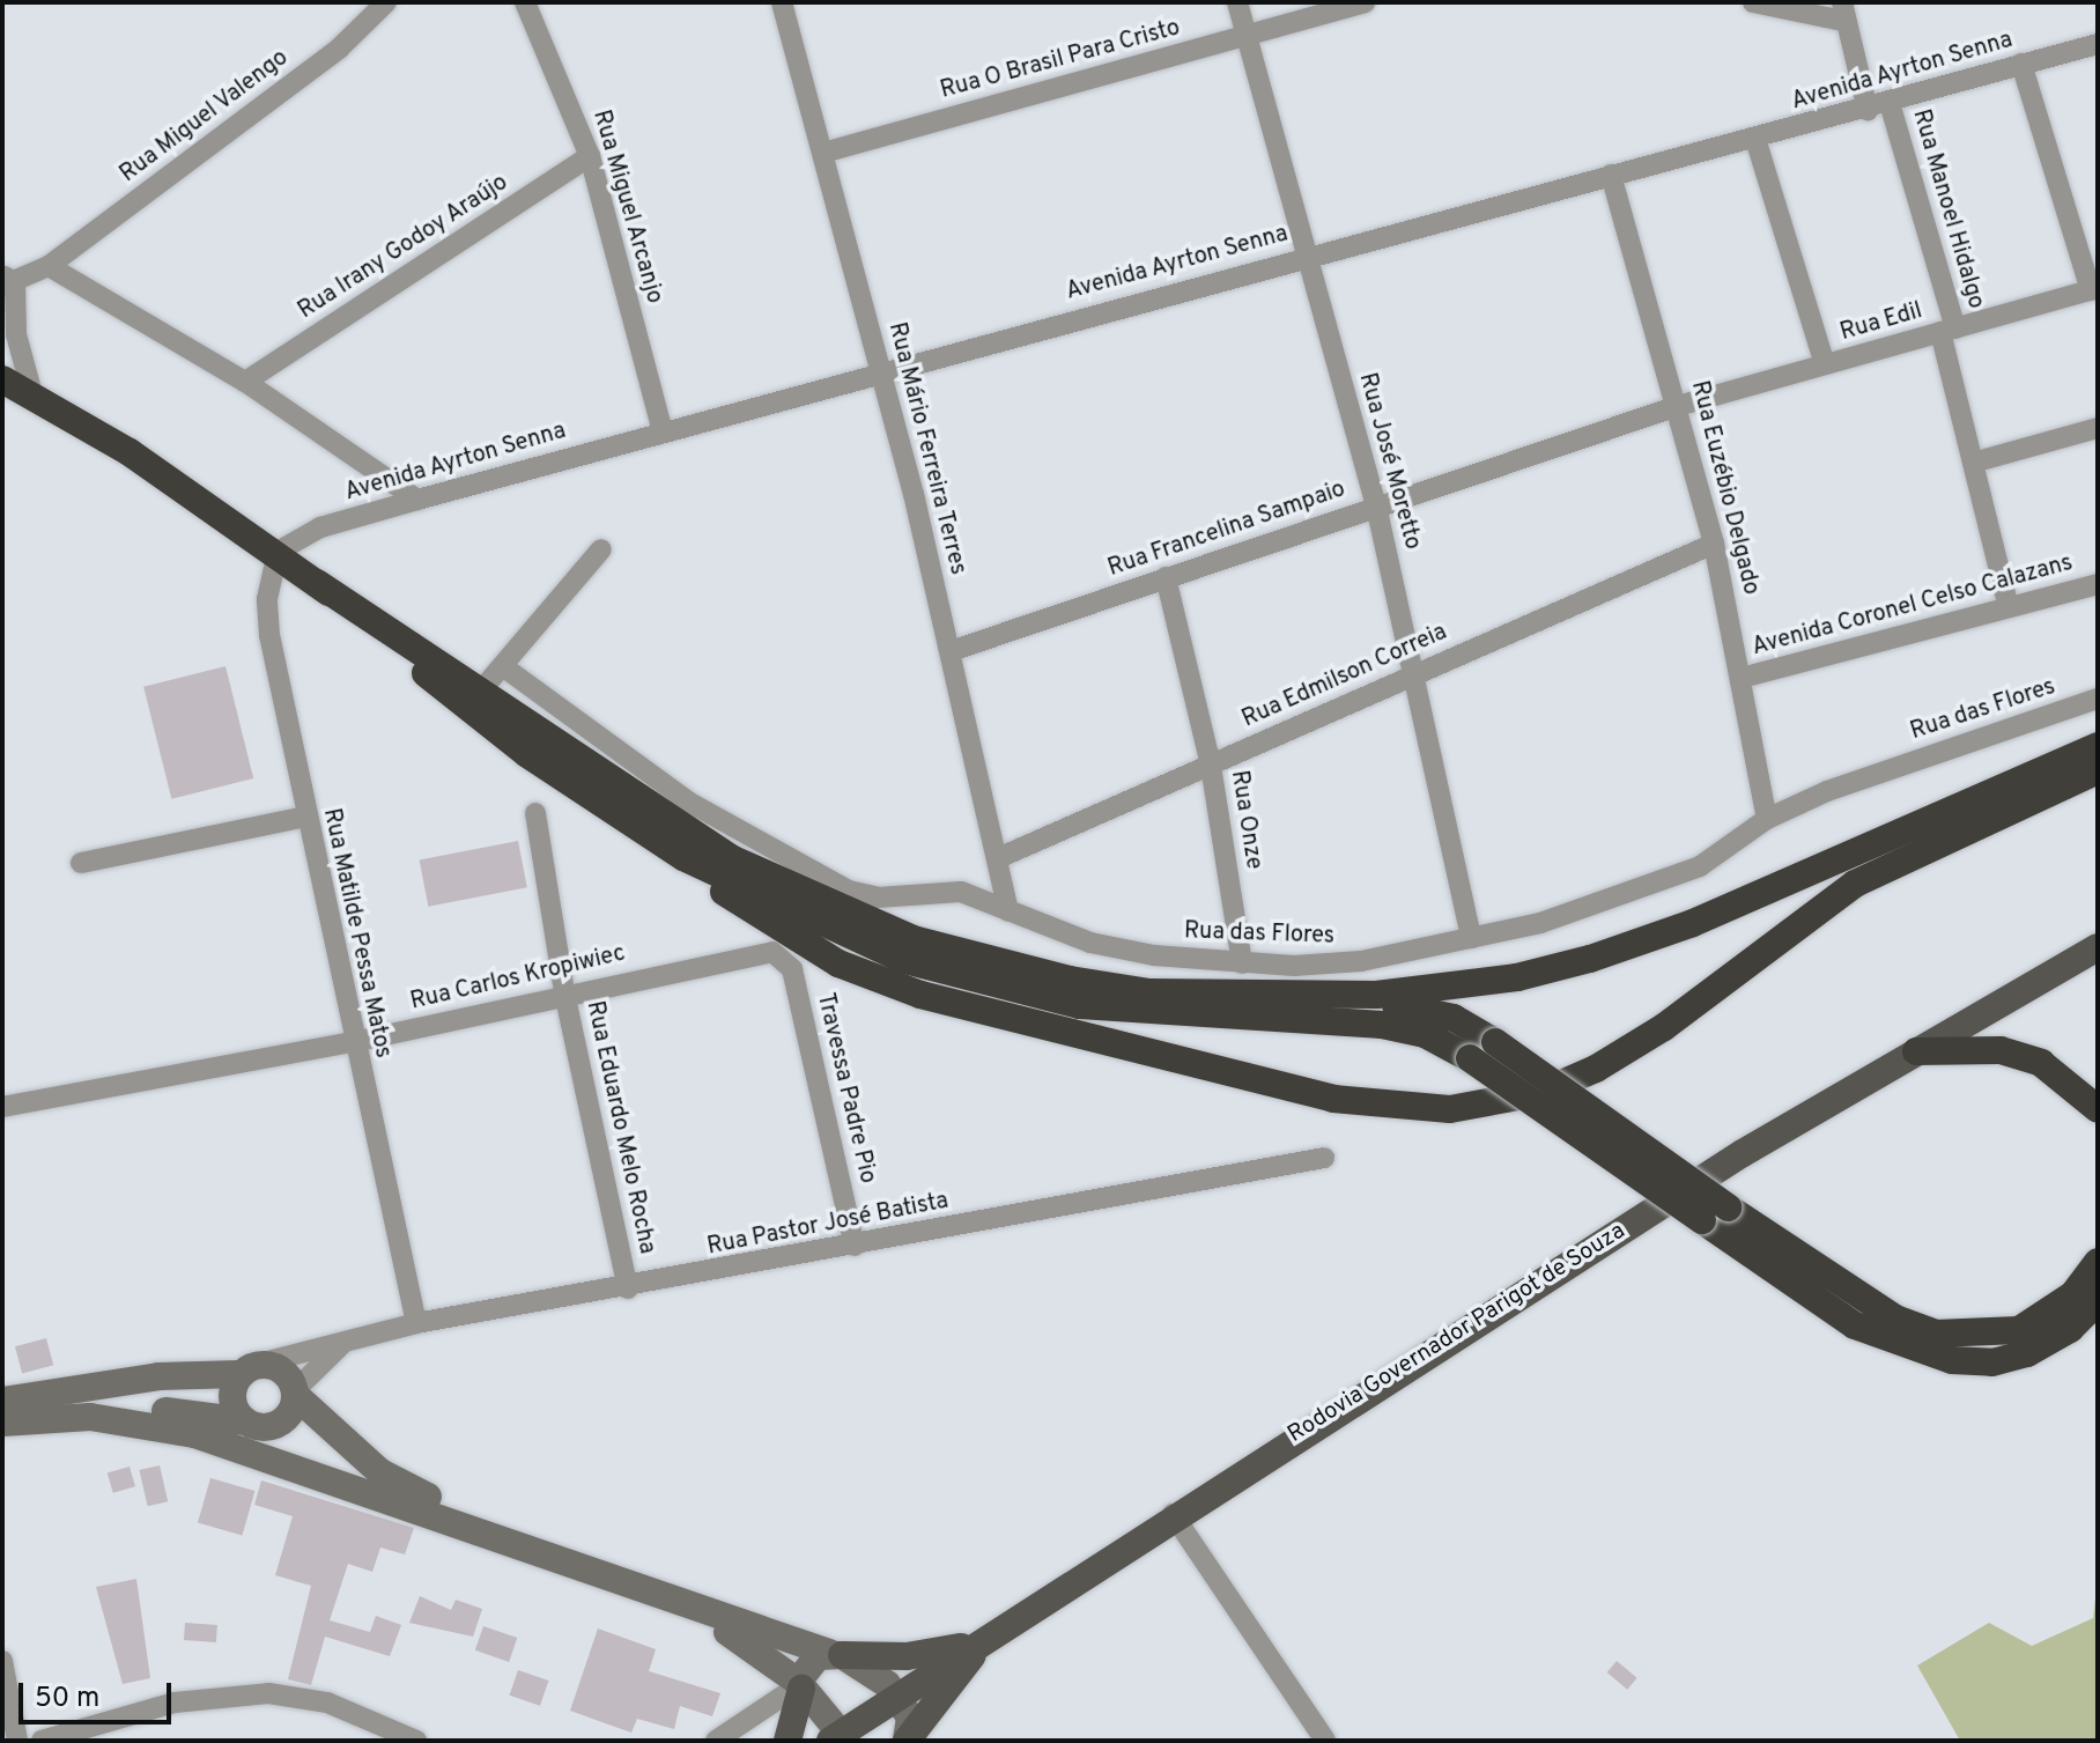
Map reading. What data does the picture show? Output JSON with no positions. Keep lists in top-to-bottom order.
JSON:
{
  "streets": {
    "main road": ["Rodovia Governador Parigot de Souza"],
    "street": [
      "Rua O Brasil Para Cristo",
      "Avenida Ayrton Senna",
      "Rua Miguel Valengo",
      "Rua Miguel Arcanjo",
      "Rua Manoel Hidalgo",
      "Rua Irany Godoy Araújo",
      "Rua Edil",
      "Rua Mário Ferreira Terres",
      "Rua José Moretto",
      "Rua Euzébio Delgado",
      "Rua Francelina Sampaio",
      "Avenida Coronel Celso Calazans",
      "Rua Edmilson Correia",
      "Rua das Flores",
      "Rua Onze",
      "Rua Matilde Pessa Matos",
      "Rua Carlos Kropiwiec",
      "Travessa Padre Pio",
      "Rua Eduardo Melo Rocha",
      "Rua Pastor José Batista"
    ]
  },
  "crossings": [
    ["Rua O Brasil Para Cristo", "Rua Mário Ferreira Terres"],
    ["Rua O Brasil Para Cristo", "Rua José Moretto"],
    ["Avenida Ayrton Senna", "Rua Miguel Arcanjo"],
    ["Avenida Ayrton Senna", "Rua Manoel Hidalgo"],
    ["Avenida Ayrton Senna", "Rua Mário Ferreira Terres"],
    ["Avenida Ayrton Senna", "Rua José Moretto"],
    ["Avenida Ayrton Senna", "Rua Euzébio Delgado"],
    ["Avenida Ayrton Senna", "Rua Matilde Pessa Matos"],
    ["Rua Miguel Arcanjo", "Rua Irany Godoy Araújo"],
    ["Rua Manoel Hidalgo", "Rua Edil"],
    ["Rua Manoel Hidalgo", "Avenida Coronel Celso Calazans"],
    ["Rua Edil", "Rua Euzébio Delgado"],
    ["Rua Edil", "Rua Francelina Sampaio"],
    ["Rua Mário Ferreira Terres", "Rua Francelina Sampaio"],
    ["Rua Mário Ferreira Terres", "Rua Edmilson Correia"],
    ["Rua Mário Ferreira Terres", "Rua das Flores"],
    ["Rua José Moretto", "Rua Francelina Sampaio"],
    ["Rua José Moretto", "Rua Edmilson Correia"],
    ["Rua José Moretto", "Rua das Flores"],
    ["Rua Euzébio Delgado", "Rua Francelina Sampaio"],
    ["Rua Euzébio Delgado", "Avenida Coronel Celso Calazans"],
    ["Rua Euzébio Delgado", "Rua Edmilson Correia"],
    ["Rua Euzébio Delgado", "Rua das Flores"],
    ["Rua Francelina Sampaio", "Rua Onze"],
    ["Rua Edmilson Correia", "Rua Onze"],
    ["Rua das Flores", "Rua Onze"],
    ["Rua Matilde Pessa Matos", "Rua Carlos Kropiwiec"],
    ["Rua Matilde Pessa Matos", "Rua Pastor José Batista"],
    ["Rua Carlos Kropiwiec", "Travessa Padre Pio"],
    ["Rua Carlos Kropiwiec", "Rua Eduardo Melo Rocha"],
    ["Travessa Padre Pio", "Rua Pastor José Batista"],
    ["Rua Eduardo Melo Rocha", "Rua Pastor José Batista"]
  ],
  "scale_bar": "50 m"
}
